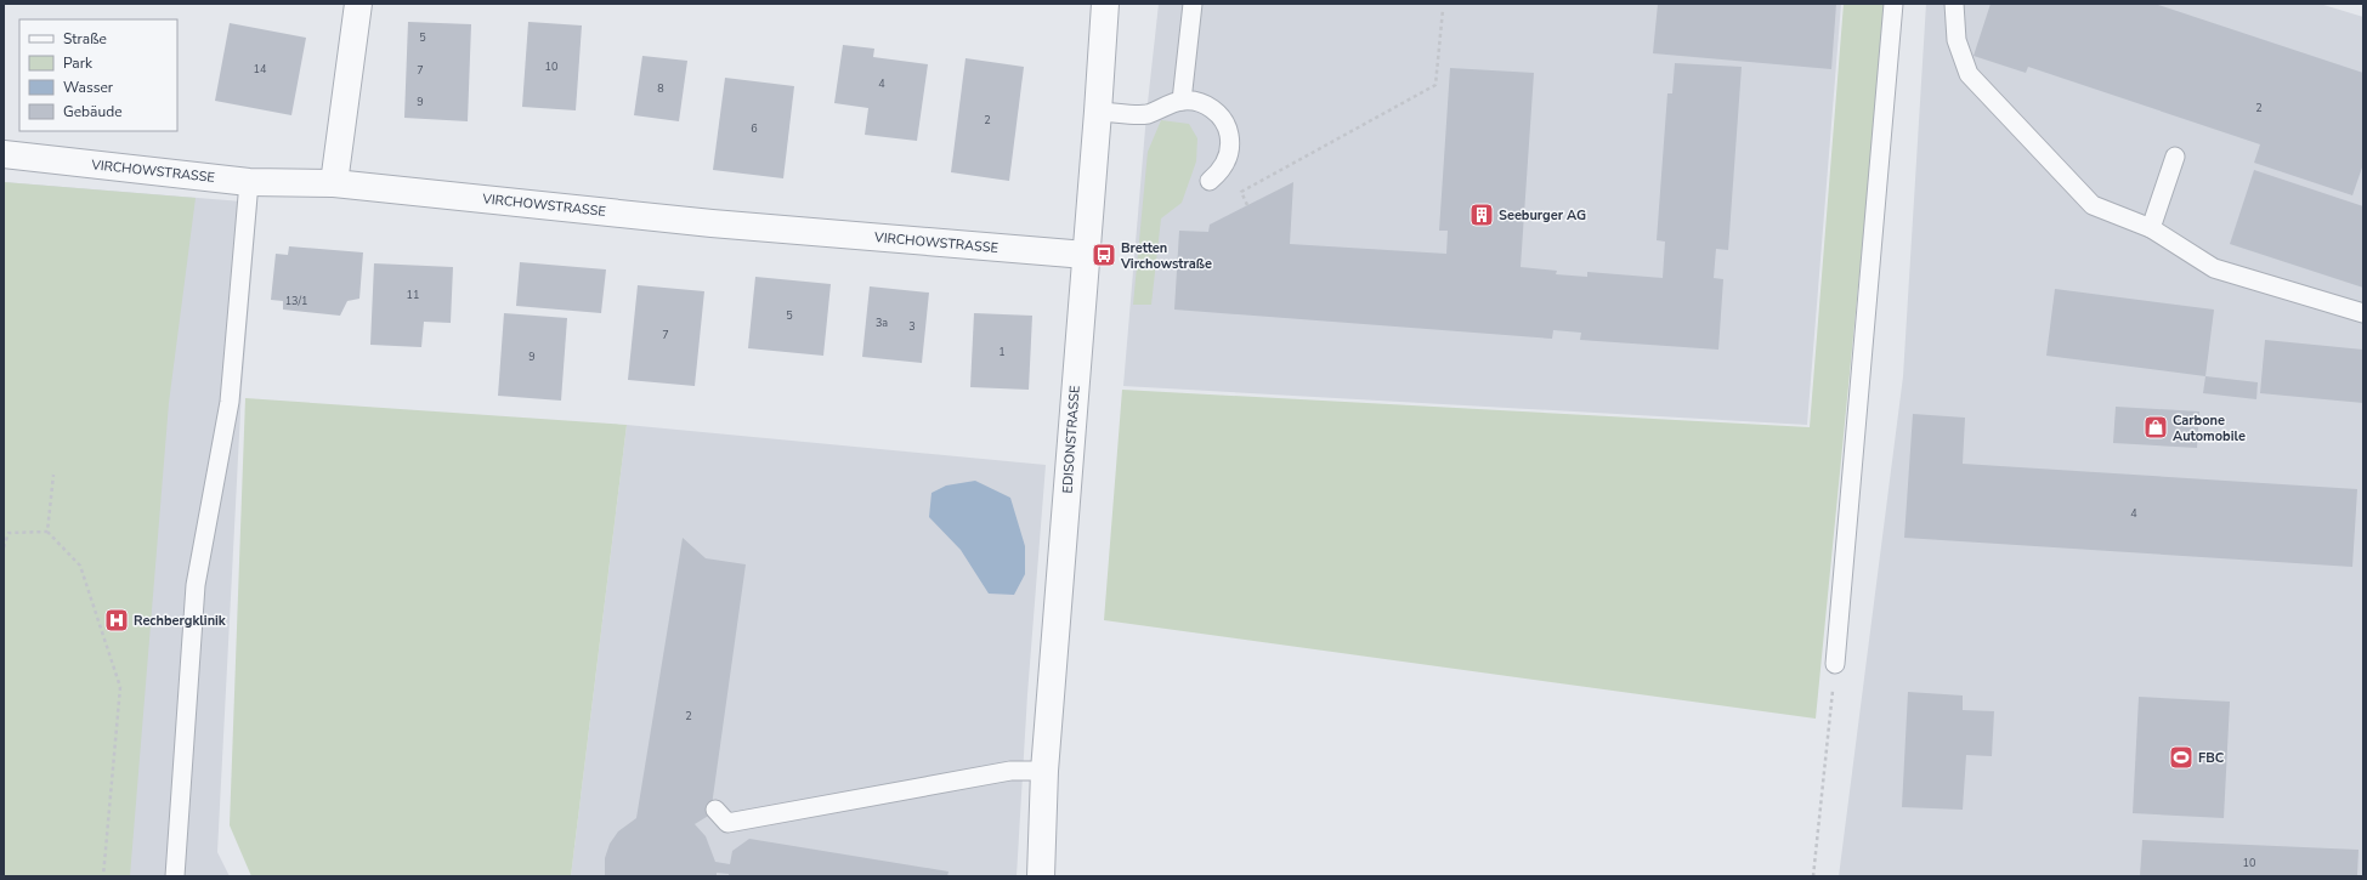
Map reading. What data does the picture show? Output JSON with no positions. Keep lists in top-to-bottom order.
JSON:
{
  "streets": {
    "street": ["VIRCHOWSTRASSE", "EDISONSTRASSE"]
  },
  "crossings": [
    ["VIRCHOWSTRASSE", "EDISONSTRASSE"]
  ],
  "places": {
    "building": ["Seeburger AG"],
    "bus stop": ["Bretten Virchowstraße"],
    "shop": ["Carbone Automobile"],
    "hospital": ["Rechbergklinik"],
    "sports": ["FBC"]
  },
  "house_numbers": [
    "5",
    "10",
    "14",
    "7",
    "4",
    "8",
    "9",
    "2",
    "2",
    "6",
    "11",
    "13/1",
    "5",
    "3a",
    "3",
    "7",
    "1",
    "9",
    "4",
    "2",
    "10"
  ],
  "legend": [
    "Straße",
    "Park",
    "Wasser",
    "Gebäude"
  ]
}
